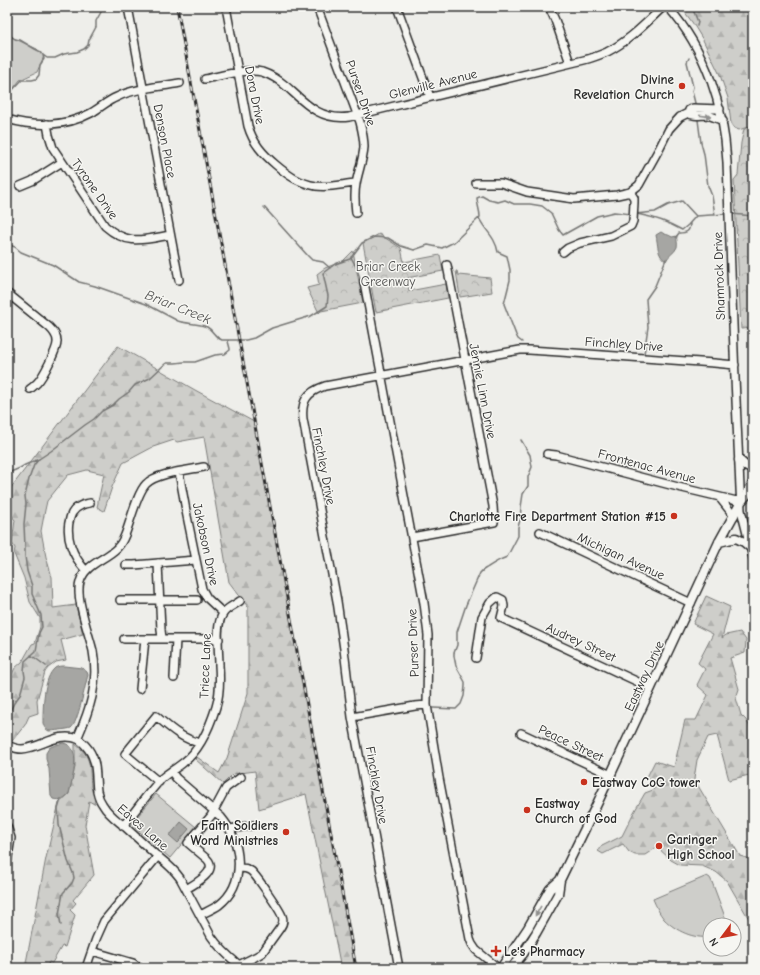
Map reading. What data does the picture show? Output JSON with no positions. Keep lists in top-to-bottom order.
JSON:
{
  "streets": {
    "main road": ["Eastway Drive"],
    "street": [
      "Glenville Avenue",
      "Purser Drive",
      "Dora Drive",
      "Denson Place",
      "Tyrone Drive",
      "Shamrock Drive",
      "Finchley Drive",
      "Jennie Linn Drive",
      "Frontenac Avenue",
      "Jakobson Drive",
      "Michigan Avenue",
      "Audrey Street",
      "Triece Lane",
      "Peace Street",
      "Eaves Lane"
    ]
  },
  "crossings": [
    ["Glenville Avenue", "Purser Drive"],
    ["Glenville Avenue", "Dora Drive"],
    ["Purser Drive", "Dora Drive"],
    ["Purser Drive", "Finchley Drive"],
    ["Purser Drive", "Jennie Linn Drive"],
    ["Denson Place", "Tyrone Drive"],
    ["Shamrock Drive", "Finchley Drive"],
    ["Shamrock Drive", "Frontenac Avenue"],
    ["Shamrock Drive", "Eastway Drive"],
    ["Finchley Drive", "Jennie Linn Drive"],
    ["Frontenac Avenue", "Eastway Drive"],
    ["Jakobson Drive", "Triece Lane"],
    ["Michigan Avenue", "Eastway Drive"],
    ["Audrey Street", "Eastway Drive"],
    ["Triece Lane", "Eaves Lane"],
    ["Eastway Drive", "Peace Street"]
  ],
  "water": ["Briar Creek"],
  "parks": ["Briar Creek Greenway"],
  "places": {
    "other": [
      "Divine Revelation Church",
      "Charlotte Fire Department Station #15",
      "Eastway CoG tower",
      "Eastway Church of God",
      "Faith Soldiers Word Ministries",
      "Garinger High School"
    ],
    "health": ["Le's Pharmacy"]
  },
  "north": "bottom left"
}
